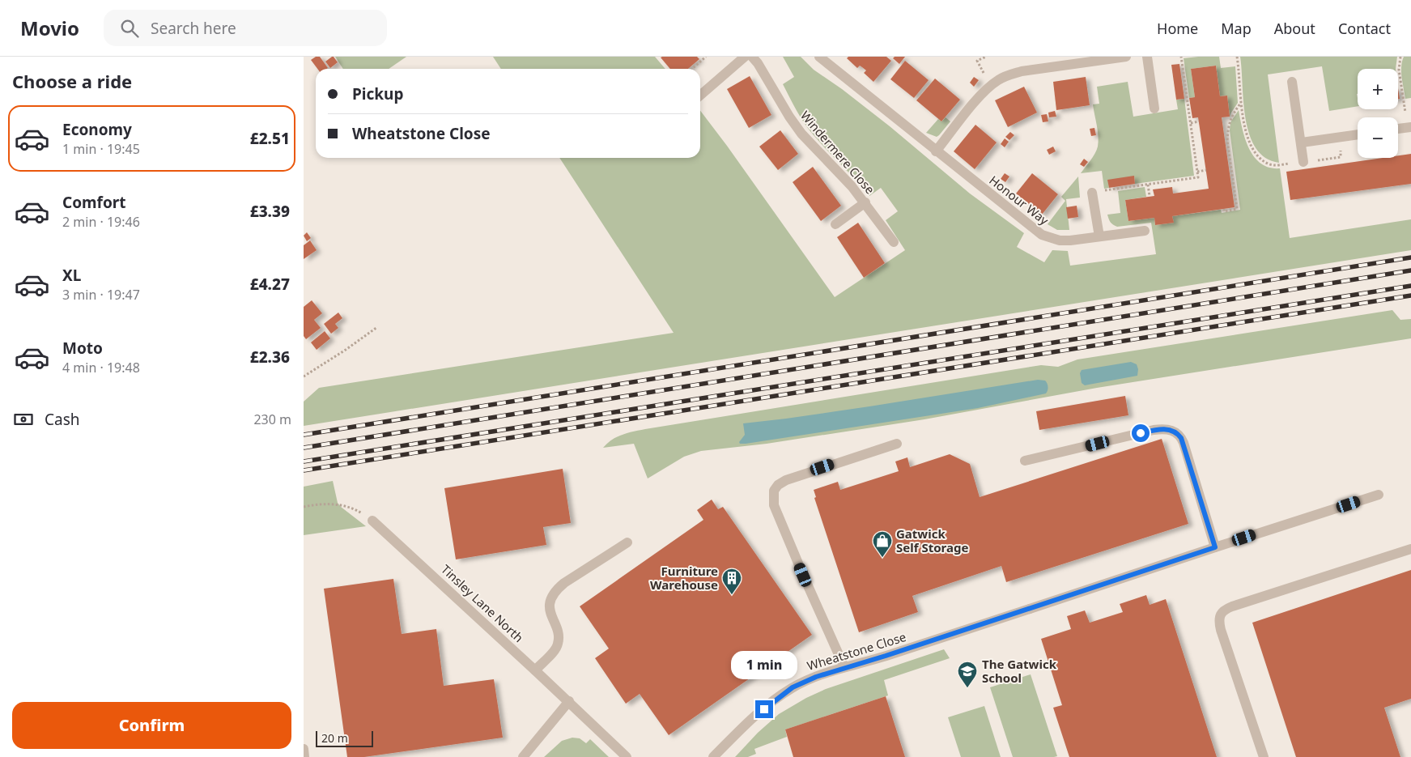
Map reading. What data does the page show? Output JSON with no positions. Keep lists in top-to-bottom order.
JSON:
{
  "streets": {
    "street": [
      "Windermere Close",
      "Honour Way",
      "Tinsley Lane North",
      "Wheatstone Close"
    ]
  },
  "places": {
    "shop": ["Gatwick Self Storage"],
    "building": ["Furniture Warehouse"],
    "school or university": ["The Gatwick School"]
  },
  "scale_bar": "20 m",
  "page": {
    "header": "Movio",
    "search": "Search here",
    "nav": [
      "Home",
      "Map",
      "About",
      "Contact"
    ],
    "heading": "Choose a ride",
    "map_buttons": ["+", "−"],
    "banner": ["Pickup", "Wheatstone Close"],
    "list": [
      {
        "name": "Economy",
        "note": "1 min · 19:45",
        "value": "£2.51"
      },
      {
        "name": "Comfort",
        "note": "2 min · 19:46",
        "value": "£3.39"
      },
      {
        "name": "XL",
        "note": "3 min · 19:47",
        "value": "£4.27"
      },
      {
        "name": "Moto",
        "note": "4 min · 19:48",
        "value": "£2.36"
      }
    ],
    "pay": ["Cash", "230 m"],
    "bubble": "1 min",
    "buttons": "Confirm",
    "scale": "20 m"
  }
}
